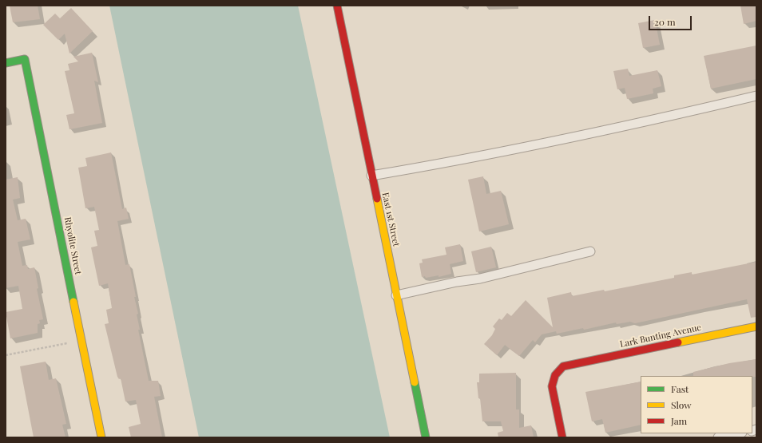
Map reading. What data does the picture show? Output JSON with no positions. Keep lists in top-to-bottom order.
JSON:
{
  "streets": {
    "street": ["East 1st Street", "Rhyolite Street", "Lark Bunting Avenue"]
  },
  "legend": ["Fast", "Slow", "Jam"],
  "scale_bar": "20 m"
}
